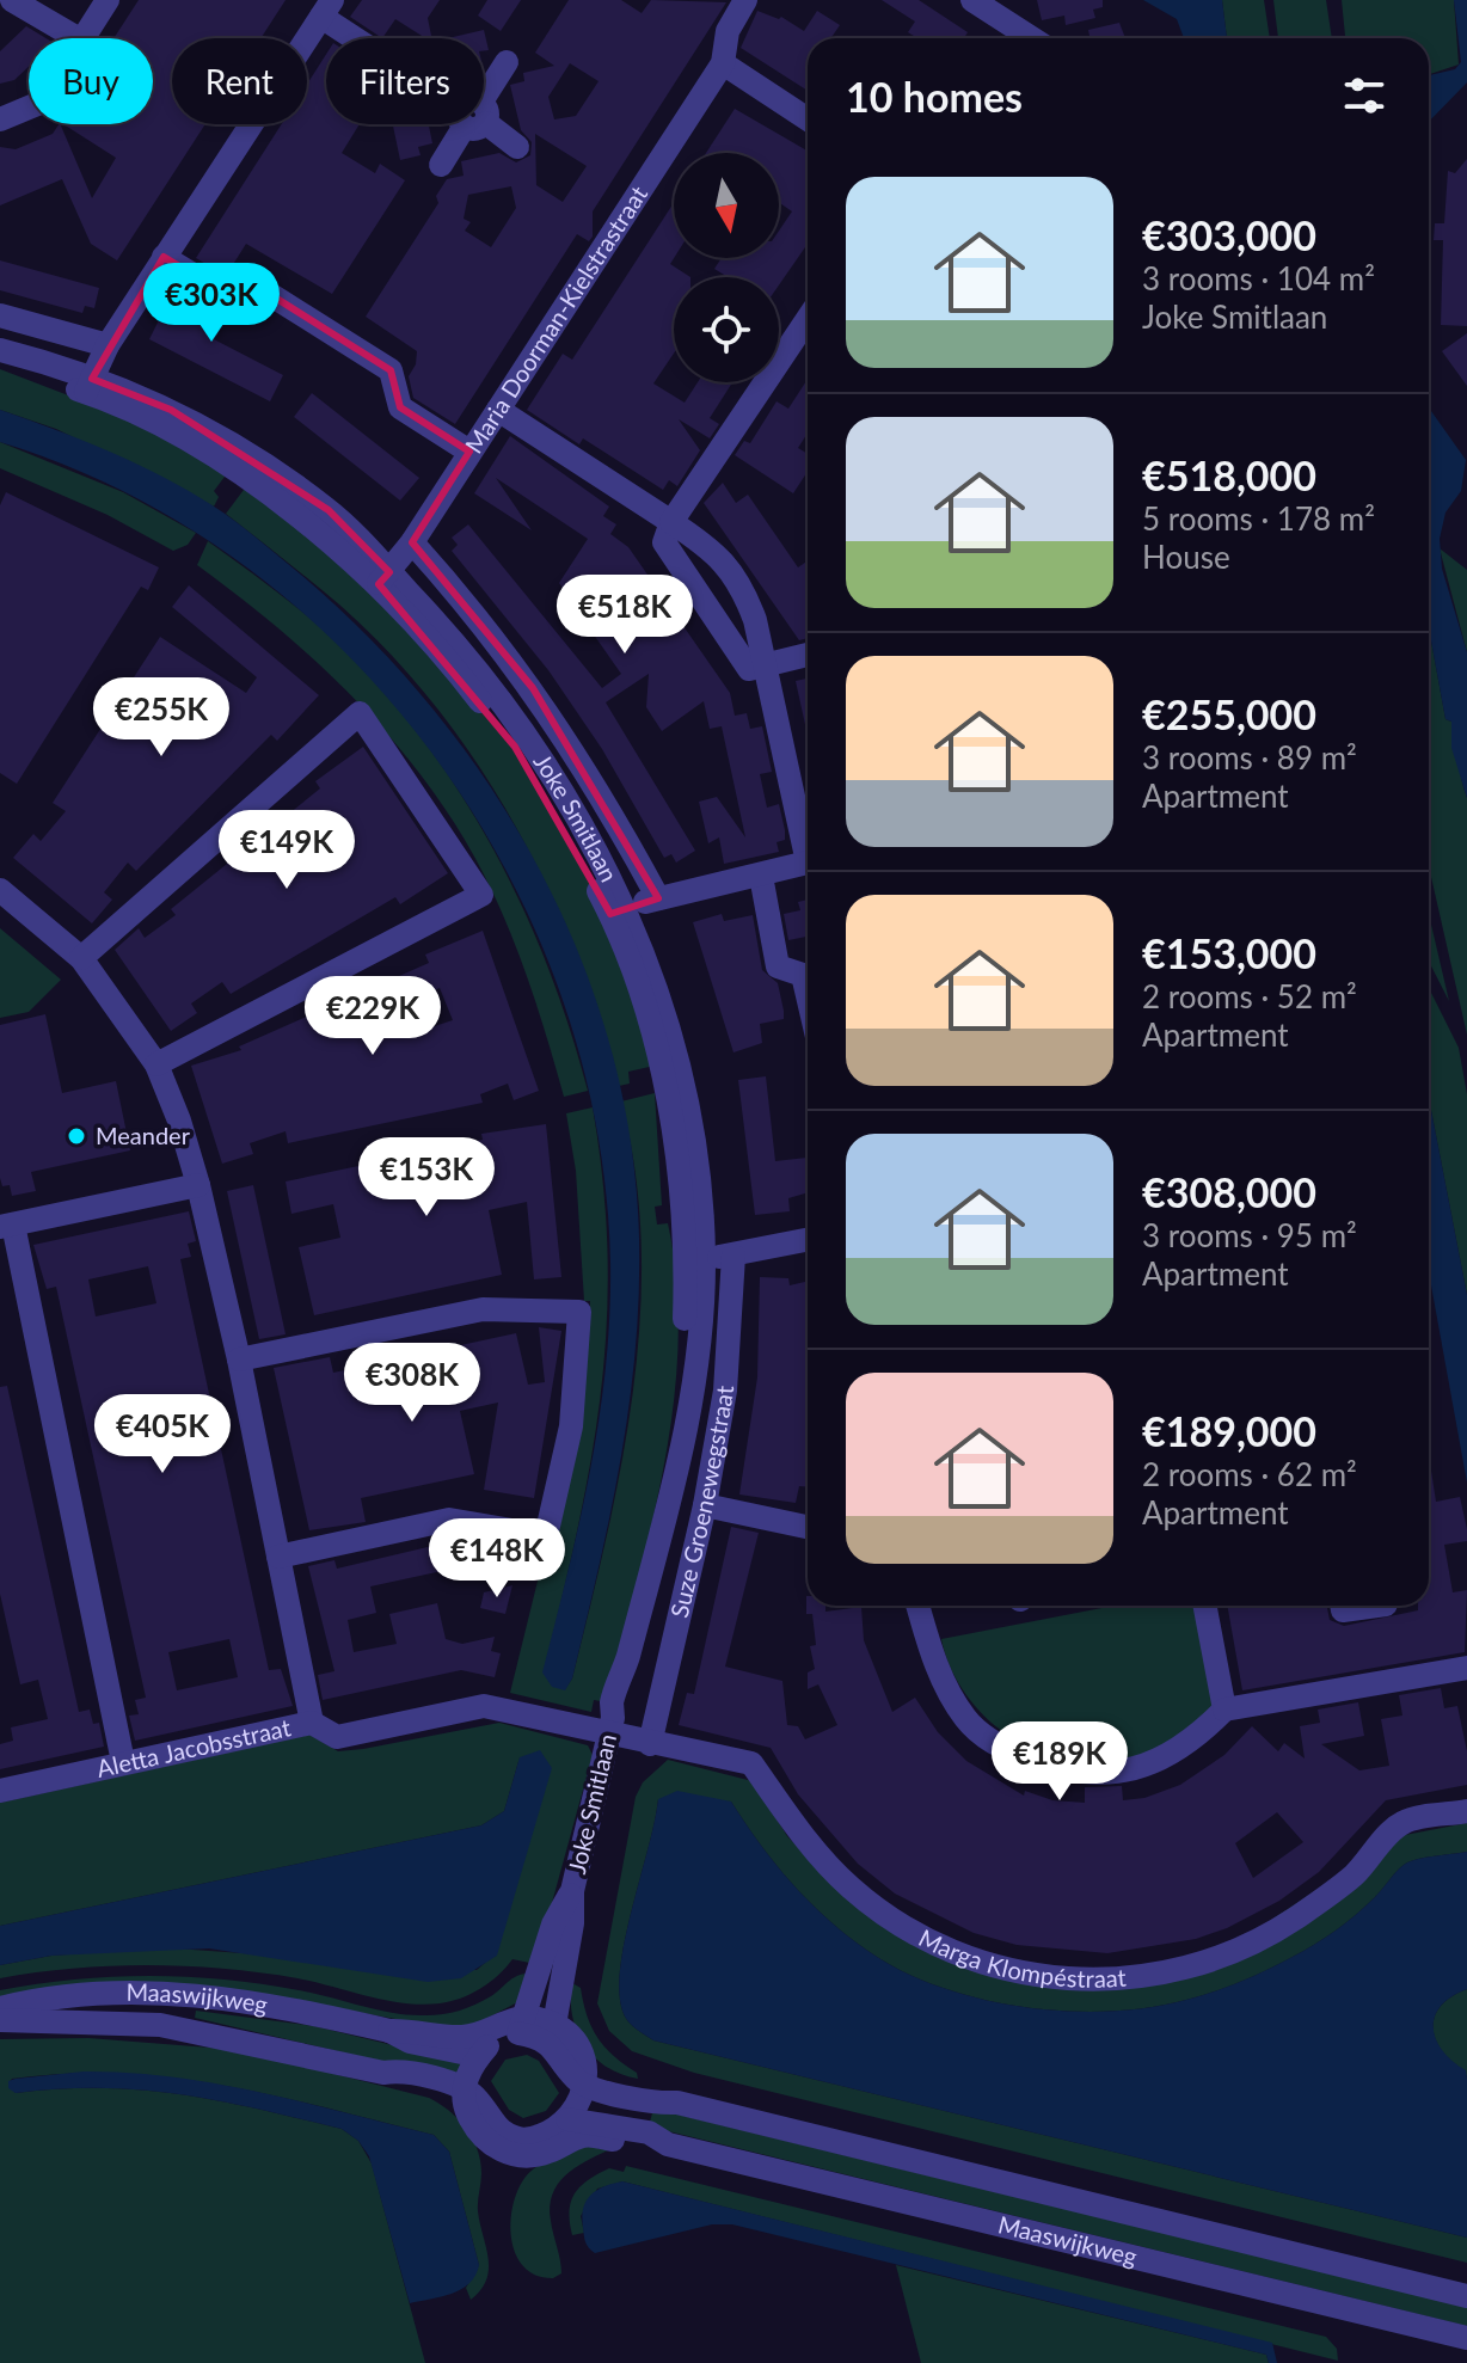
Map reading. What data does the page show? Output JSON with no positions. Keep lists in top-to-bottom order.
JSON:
{
  "streets": {
    "street": [
      "Maria Doorman-Kielstrastraat",
      "Joke Smitlaan",
      "Suze Groenewegstraat",
      "Aletta Jacobsstraat",
      "Marga Klompéstraat",
      "Maaswijkweg"
    ]
  },
  "crossings": [
    ["Maria Doorman-Kielstrastraat", "Joke Smitlaan"],
    ["Joke Smitlaan", "Aletta Jacobsstraat"],
    ["Joke Smitlaan", "Marga Klompéstraat"],
    ["Joke Smitlaan", "Maaswijkweg"],
    ["Suze Groenewegstraat", "Marga Klompéstraat"],
    ["Aletta Jacobsstraat", "Marga Klompéstraat"]
  ],
  "places": ["Meander"],
  "north": "bottom",
  "page": {
    "chip": ["Buy", "Rent", "Filters"],
    "heading": "10 homes",
    "list": [
      {
        "name": "€303,000",
        "note": "3 rooms · 104 m² · Joke Smitlaan"
      },
      {
        "name": "€518,000",
        "note": "5 rooms · 178 m² · House"
      },
      {
        "name": "€255,000",
        "note": "3 rooms · 89 m² · Apartment"
      },
      {
        "name": "€153,000",
        "note": "2 rooms · 52 m² · Apartment"
      },
      {
        "name": "€308,000",
        "note": "3 rooms · 95 m² · Apartment"
      },
      {
        "name": "€189,000",
        "note": "2 rooms · 62 m² · Apartment"
      }
    ],
    "price": [
      "€303K",
      "€518K",
      "€255K",
      "€149K",
      "€229K",
      "€153K",
      "€308K",
      "€405K",
      "€148K",
      "€189K"
    ]
  }
}
